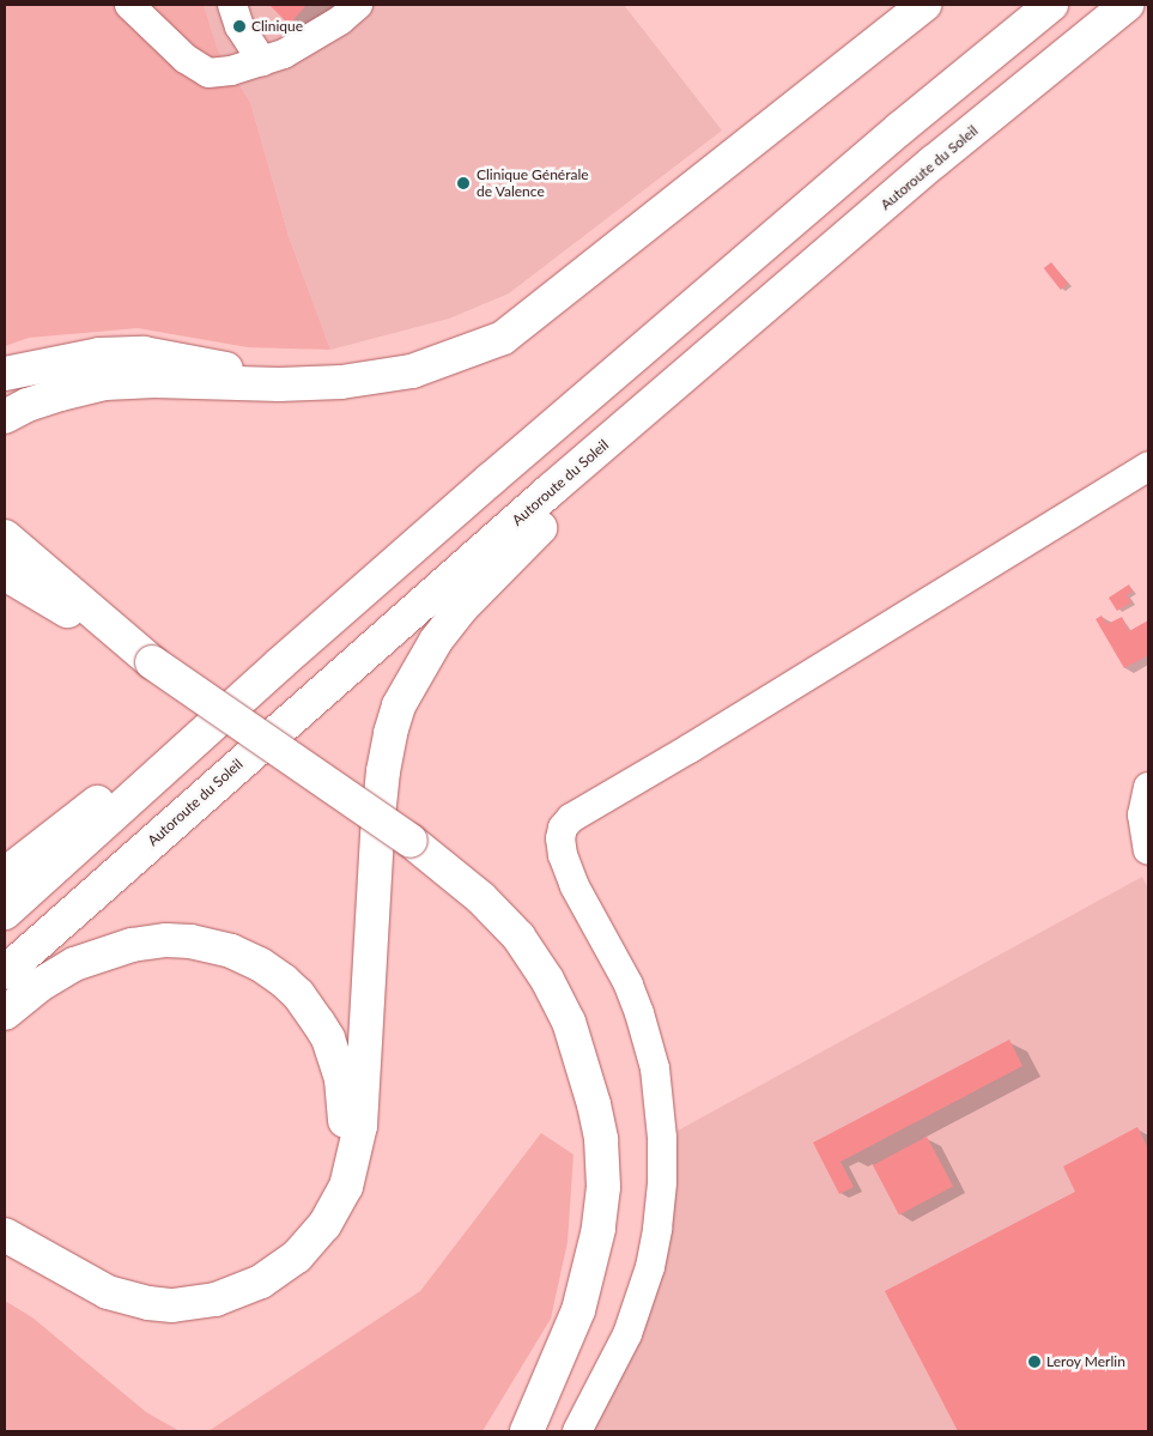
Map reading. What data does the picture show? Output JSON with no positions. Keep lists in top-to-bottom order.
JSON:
{
  "streets": {
    "main road": ["Autoroute du Soleil"]
  },
  "places": ["Clinique", "Clinique Générale de Valence", "Leroy Merlin"]
}
